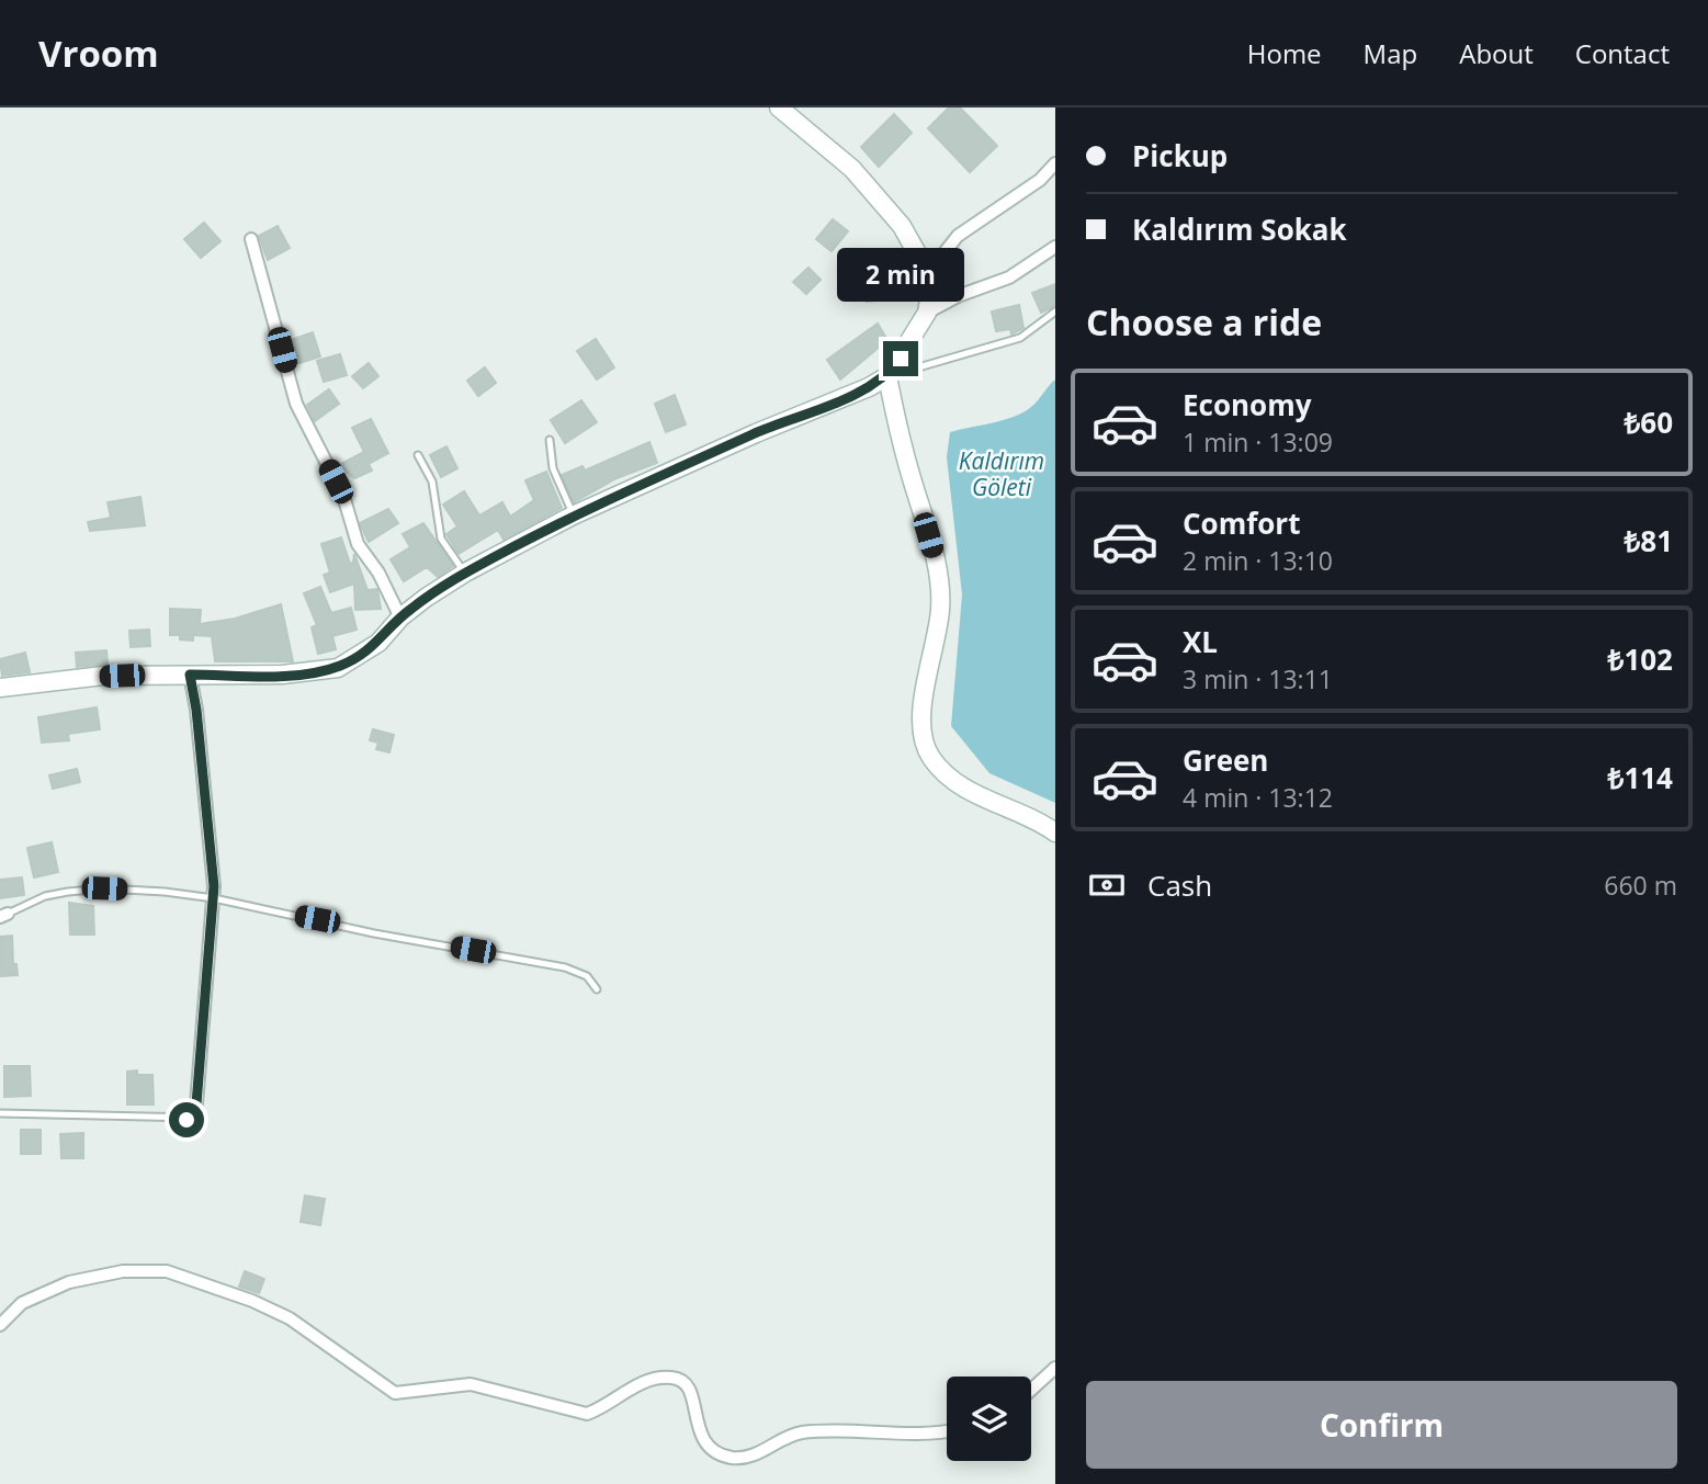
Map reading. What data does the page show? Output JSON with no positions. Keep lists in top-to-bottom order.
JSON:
{
  "water": ["Kaldırım Göleti"],
  "page": {
    "header": "Vroom",
    "nav": [
      "Home",
      "Map",
      "About",
      "Contact"
    ],
    "banner": ["Pickup", "Kaldırım Sokak"],
    "bubble": "2 min",
    "heading": "Choose a ride",
    "list": [
      {
        "name": "Economy",
        "note": "1 min · 13:09",
        "value": "₺60"
      },
      {
        "name": "Comfort",
        "note": "2 min · 13:10",
        "value": "₺81"
      },
      {
        "name": "XL",
        "note": "3 min · 13:11",
        "value": "₺102"
      },
      {
        "name": "Green",
        "note": "4 min · 13:12",
        "value": "₺114"
      }
    ],
    "pay": ["Cash", "660 m"],
    "buttons": "Confirm"
  }
}
